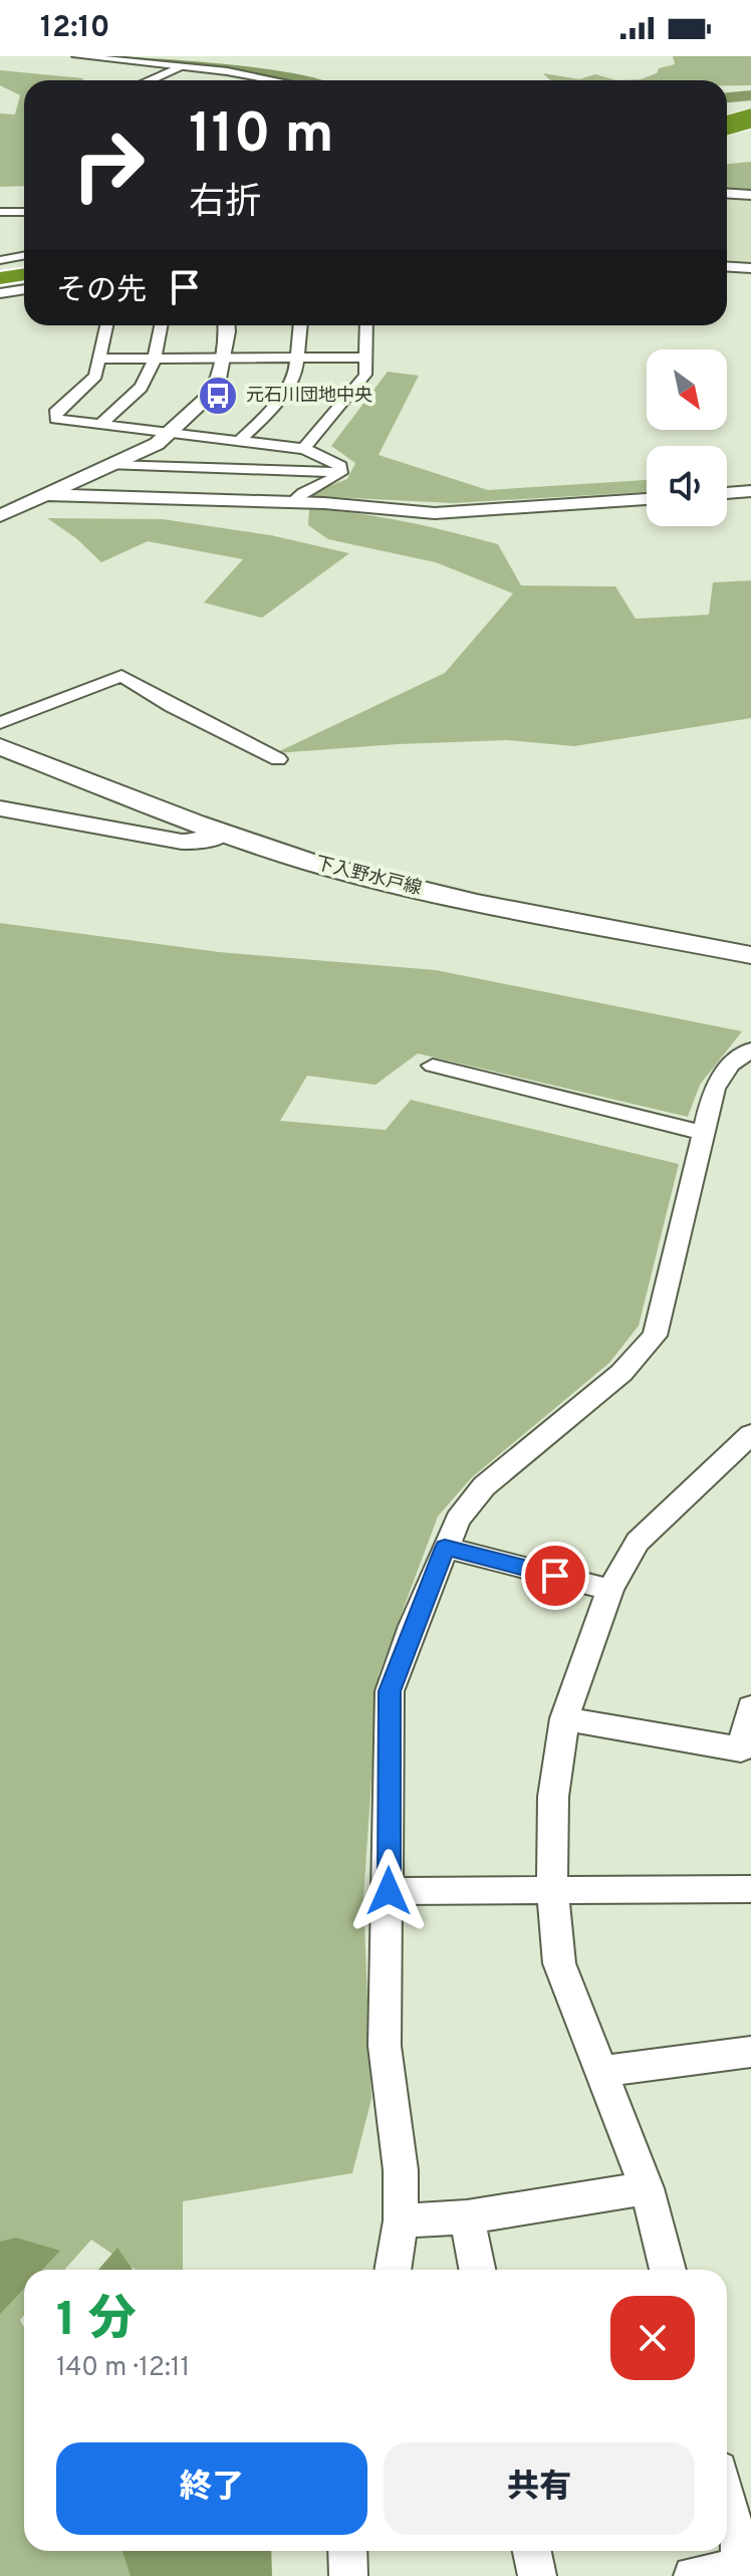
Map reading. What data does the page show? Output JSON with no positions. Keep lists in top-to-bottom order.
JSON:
{
  "streets": {
    "main road": ["下入野水戸線"]
  },
  "places": {
    "bus stop": ["元石川団地中央"]
  },
  "north": "bottom right",
  "page": {
    "status": "12:10",
    "turn": ["110 m", "右折"],
    "then": "その先",
    "heading": ["1 分", "140 m · 12:11"],
    "buttons": ["終了", "共有"]
  }
}
